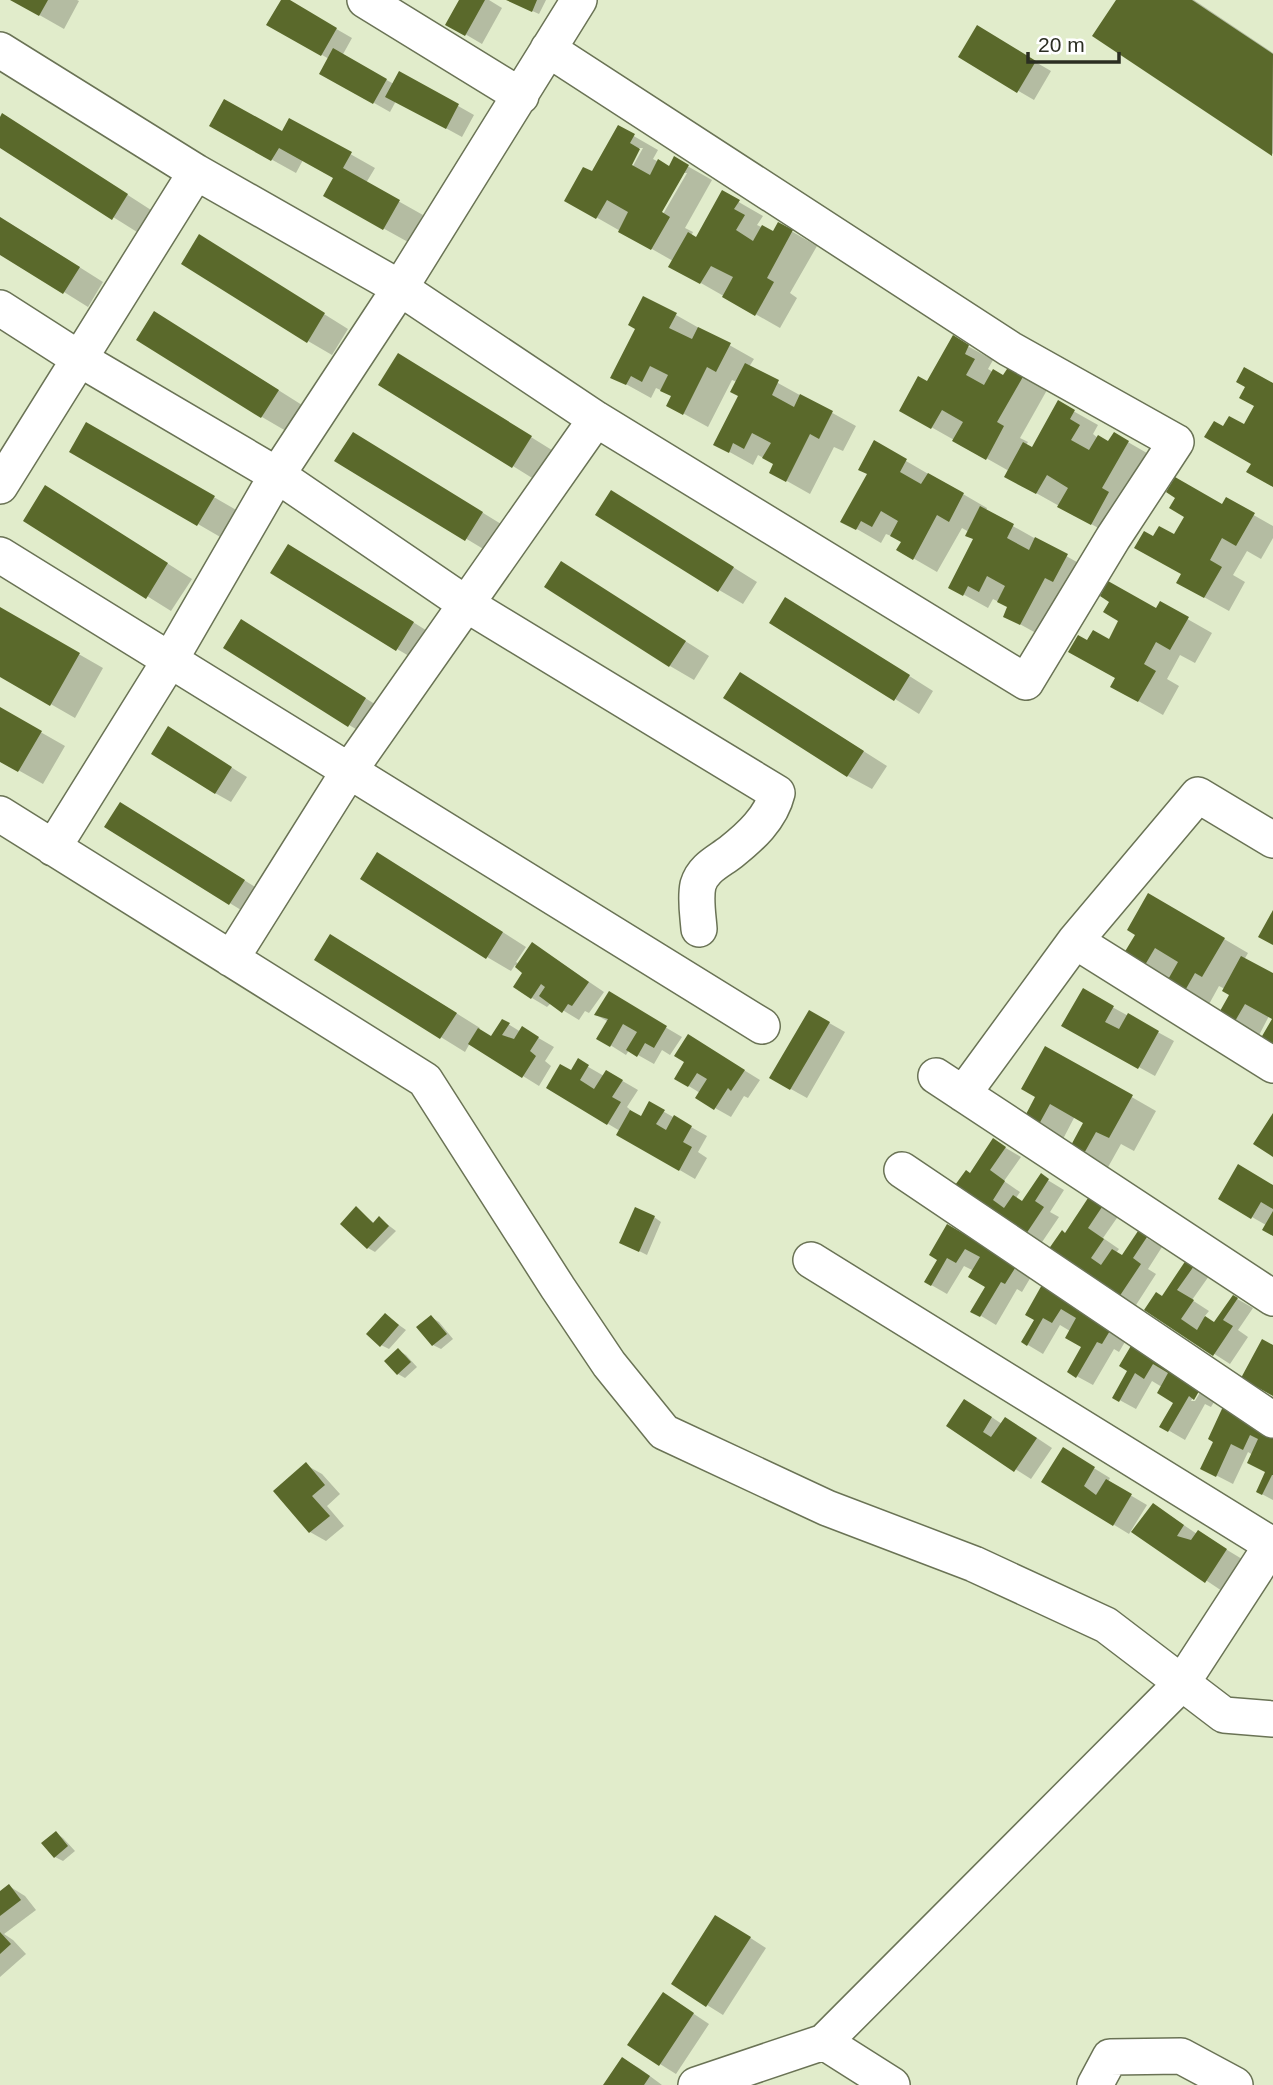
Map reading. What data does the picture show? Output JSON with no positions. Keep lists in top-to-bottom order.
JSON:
{
  "scale_bar": "20 m"
}
